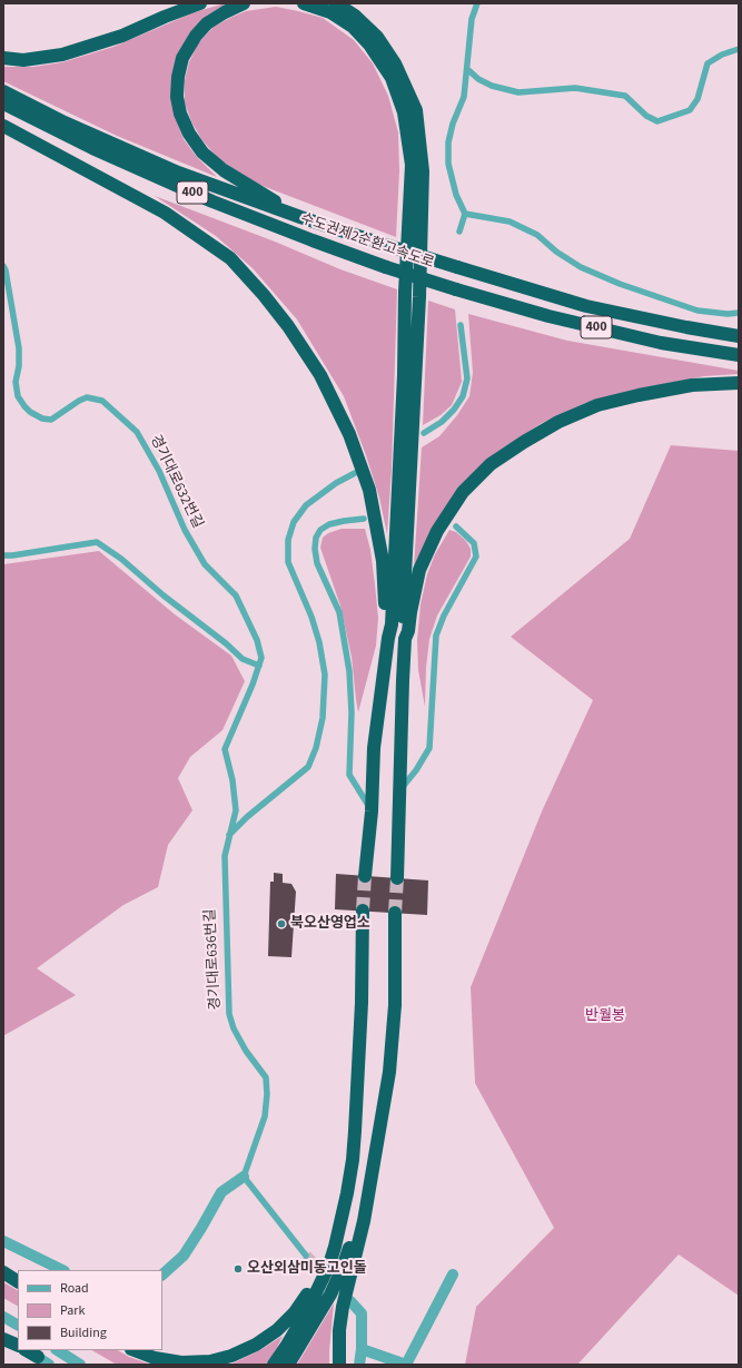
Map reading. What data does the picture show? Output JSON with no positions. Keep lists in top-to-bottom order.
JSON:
{
  "streets": {
    "highway": ["400", "수도권제2순환고속도로"],
    "lane": ["경기대로632번길", "경기대로636번길"]
  },
  "crossings": [
    ["경기대로632번길", "경기대로636번길"]
  ],
  "parks": ["반월봉"],
  "places": ["북오산영업소", "오산외삼미동고인돌"],
  "legend": ["Road", "Park", "Building"]
}
